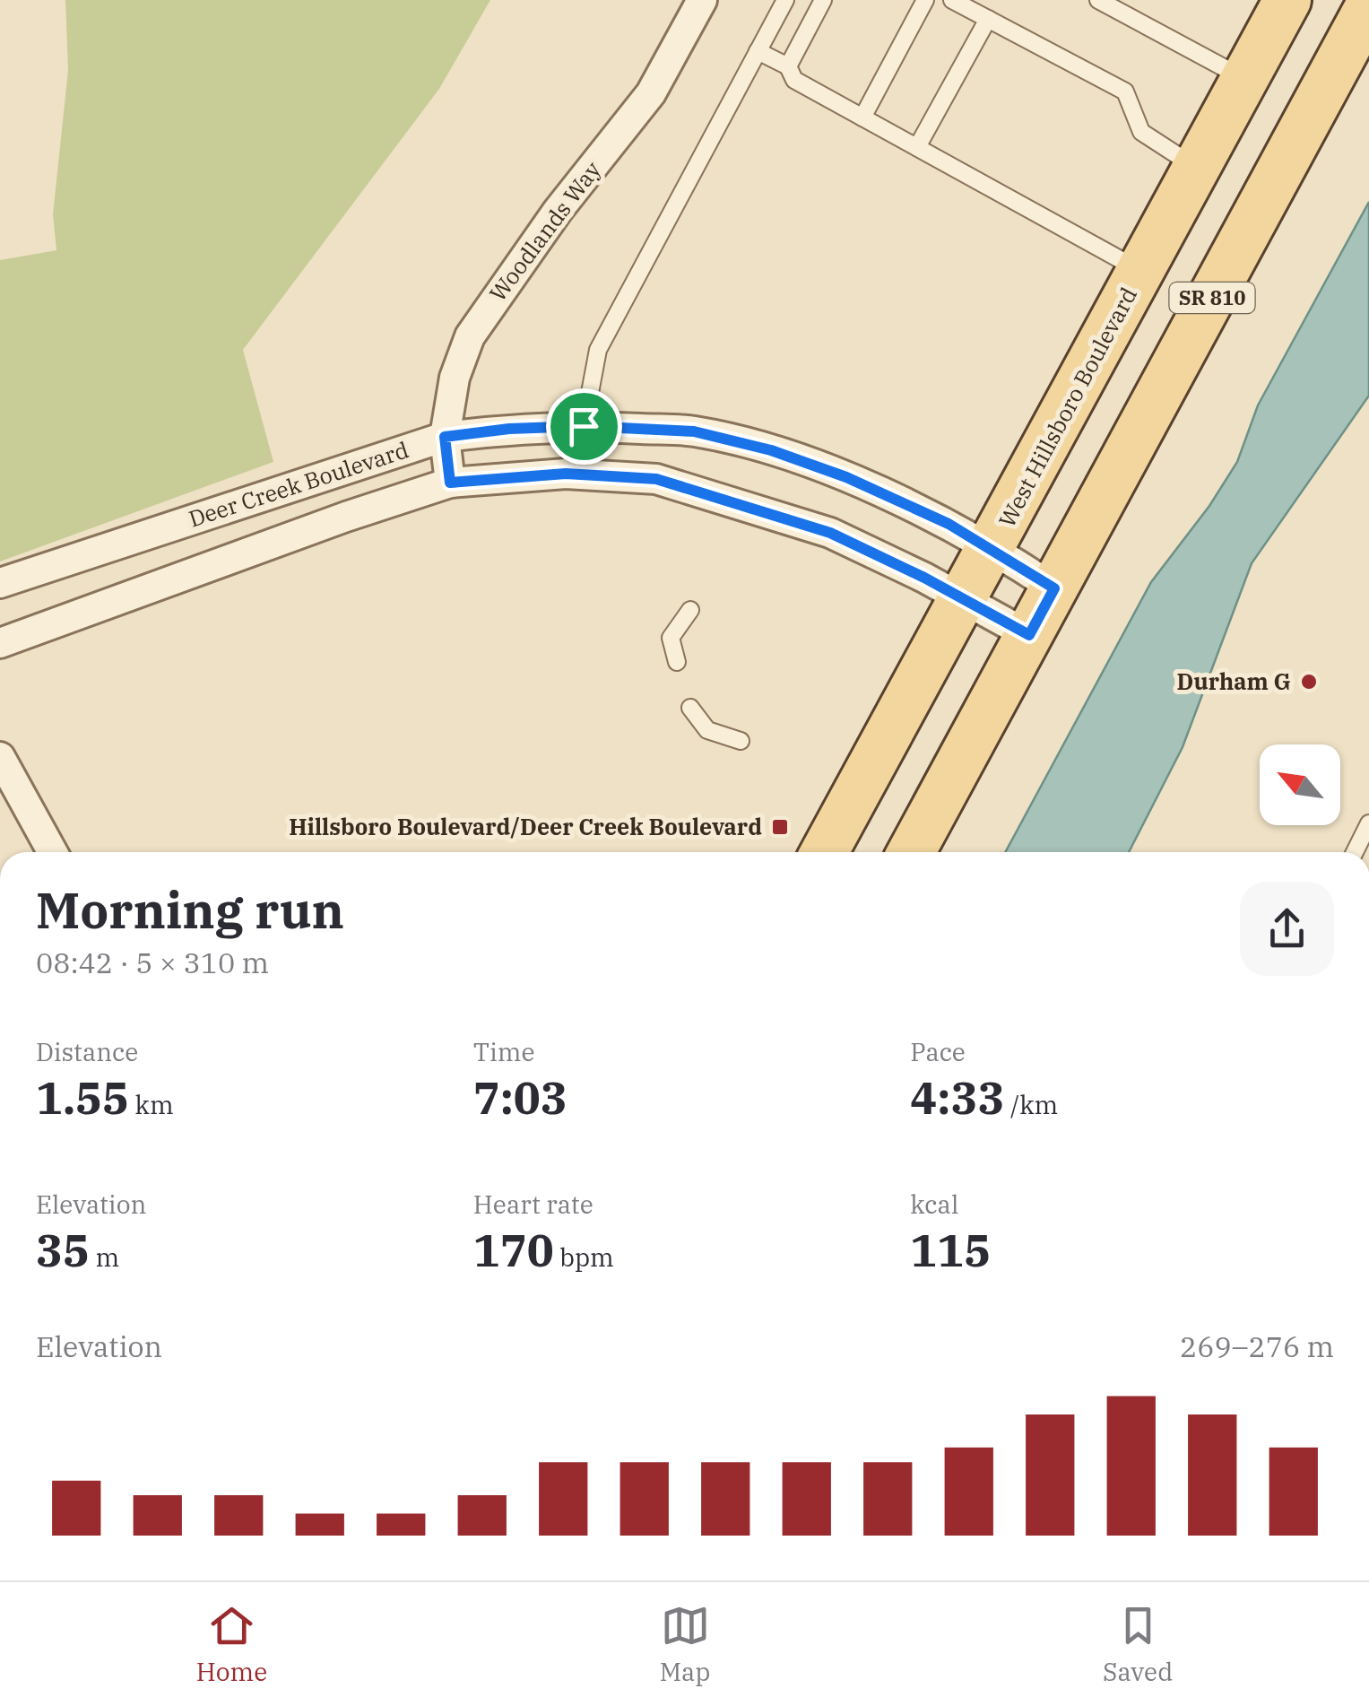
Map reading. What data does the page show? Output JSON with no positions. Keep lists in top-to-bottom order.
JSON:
{
  "streets": {
    "main road": ["SR 810", "West Hillsboro Boulevard"],
    "street": ["Woodlands Way", "Deer Creek Boulevard"]
  },
  "crossings": [
    ["Woodlands Way", "Deer Creek Boulevard"],
    ["SR 810", "Deer Creek Boulevard"],
    ["West Hillsboro Boulevard", "Deer Creek Boulevard"]
  ],
  "places": {
    "other": ["Durham G"],
    "transit": ["Hillsboro Boulevard/Deer Creek Boulevard"]
  },
  "north": "top left",
  "page": {
    "heading": ["Morning run", "08:42 · 5 × 310 m"],
    "stats": [
      ["Distance", "1.55 km"],
      ["Time", "7:03"],
      ["Pace", "4:33 /km"],
      ["Elevation", "35 m"],
      ["Heart rate", "170 bpm"],
      ["kcal", "115"]
    ],
    "chart": ["Elevation", "269–276 m"],
    "tabs": ["Home", "Map", "Saved"]
  }
}
